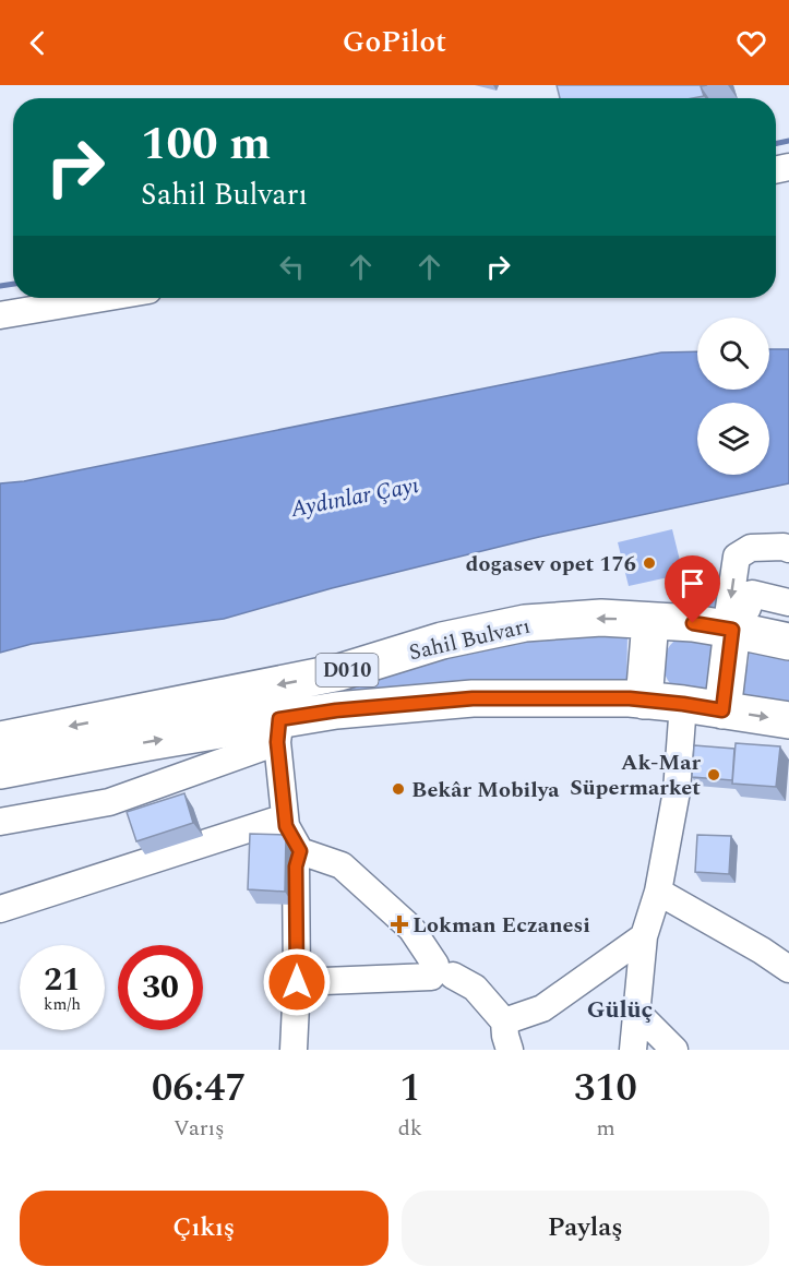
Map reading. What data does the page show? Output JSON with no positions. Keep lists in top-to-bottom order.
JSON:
{
  "streets": {
    "highway": ["Sahil Bulvarı", "D010"]
  },
  "districts": ["Gülüç"],
  "water": ["Aydınlar Çayı"],
  "places": {
    "other": ["dogasev opet 176", "Ak-Mar Süpermarket", "Bekâr Mobilya"],
    "health": ["Lokman Eczanesi"]
  },
  "page": {
    "header": "GoPilot",
    "turn": ["100 m", "Sahil Bulvarı"],
    "speed": "21 km/h",
    "limit": "30",
    "eta": [
      "06:47",
      "Varış",
      "1",
      "dk",
      "310",
      "m"
    ],
    "buttons": ["Çıkış", "Paylaş"]
  }
}
